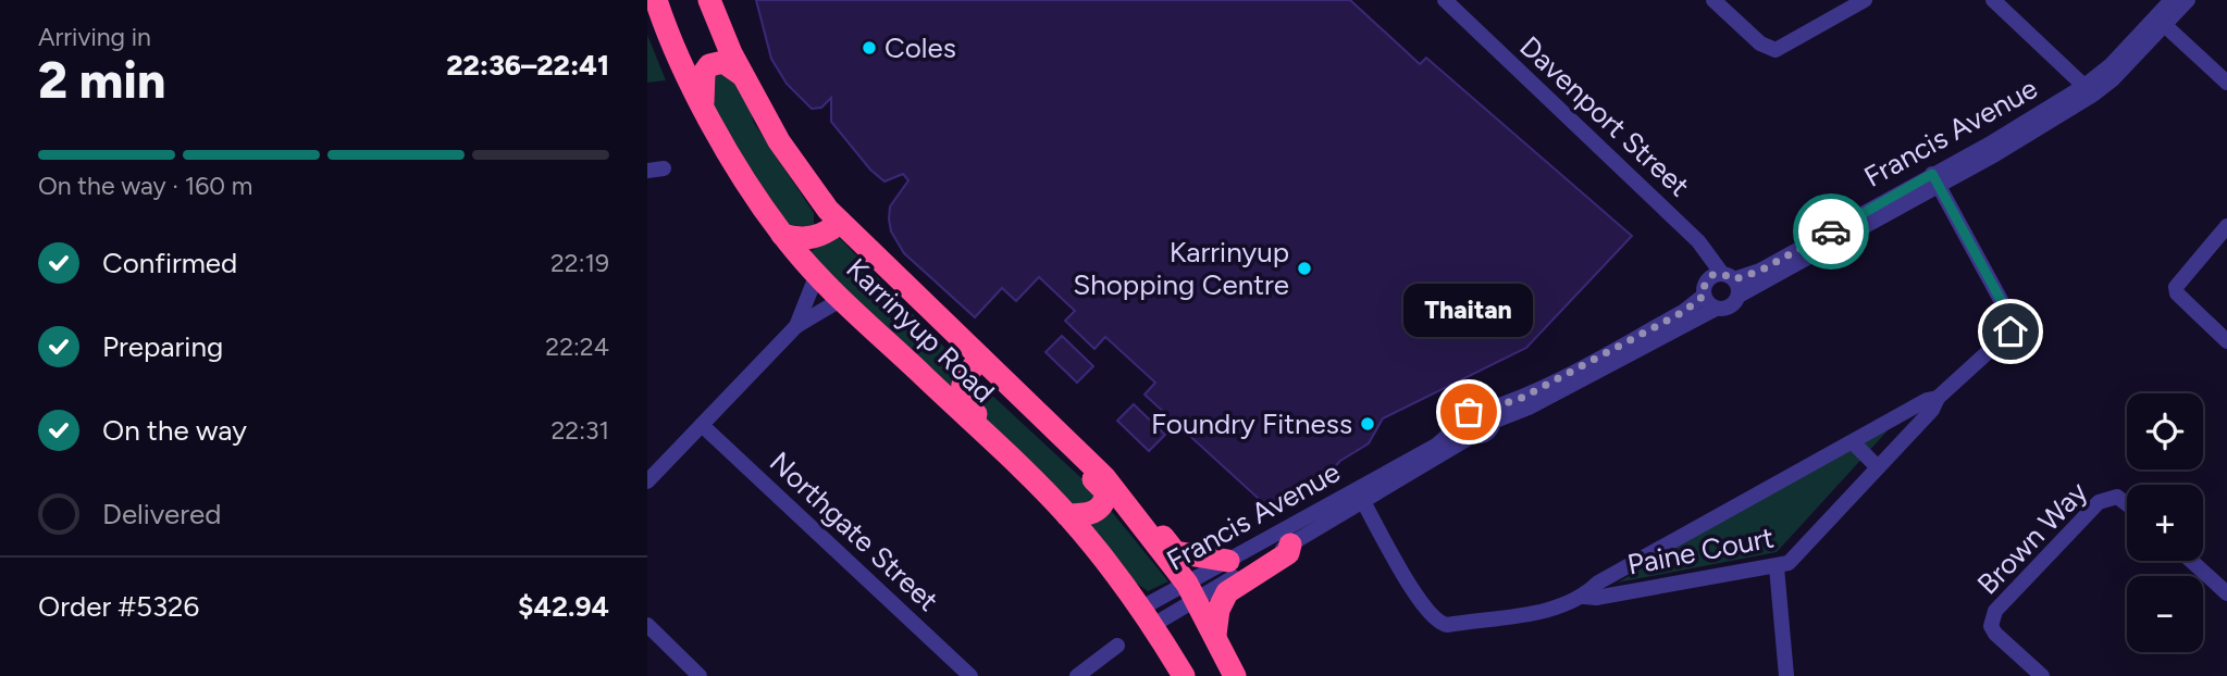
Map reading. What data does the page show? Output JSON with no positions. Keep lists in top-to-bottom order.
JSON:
{
  "streets": {
    "highway": ["Karrinyup Road"],
    "street": [
      "Davenport Street",
      "Francis Avenue",
      "Northgate Street",
      "Brown Way",
      "Paine Court"
    ]
  },
  "crossings": [
    ["Davenport Street", "Francis Avenue"],
    ["Francis Avenue", "Karrinyup Road"],
    ["Francis Avenue", "Paine Court"]
  ],
  "places": [
    "Coles",
    "Karrinyup Shopping Centre",
    "Thaitan",
    "Foundry Fitness"
  ],
  "page": {
    "heading": ["2 min", "Arriving in", "22:36–22:41"],
    "panel": ["Order #5326", "$42.94"],
    "bar": "On the way · 160 m",
    "list": [
      ["Confirmed", "22:19"],
      ["Preparing", "22:24"],
      ["On the way", "22:31"],
      "Delivered"
    ],
    "bubble": "Thaitan",
    "map_buttons": ["+", "−"]
  }
}
